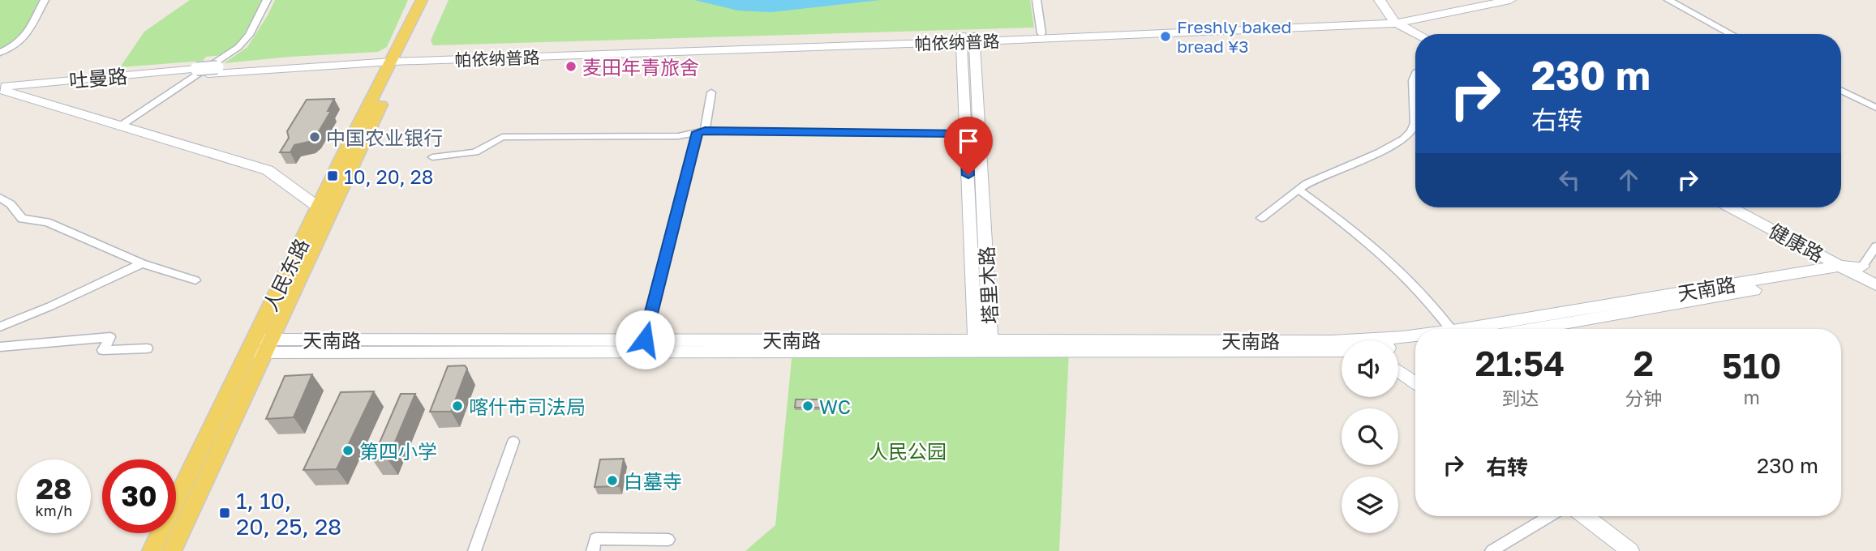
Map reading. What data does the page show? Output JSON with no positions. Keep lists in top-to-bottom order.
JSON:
{
  "streets": {
    "main road": ["人民东路"],
    "street": [
      "帕依纳普路",
      "吐曼路",
      "健康路",
      "塔里木路",
      "天南路"
    ]
  },
  "crossings": [
    ["帕依纳普路", "吐曼路"],
    ["帕依纳普路", "人民东路"],
    ["帕依纳普路", "塔里木路"],
    ["吐曼路", "人民东路"],
    ["健康路", "天南路"],
    ["人民东路", "天南路"],
    ["塔里木路", "天南路"]
  ],
  "parks": ["人民公园"],
  "places": {
    "other": [
      "Freshly baked bread ¥3",
      "麦田年青旅舍",
      "中国农业银行",
      "喀什市司法局",
      "WC",
      "第四小学",
      "白墓寺"
    ],
    "transit": ["10, 20, 28", "1, 10, 20, 25, 28"]
  },
  "page": {
    "turn": ["230 m", "右转"],
    "eta": [
      "21:54",
      "到达",
      "2",
      "分钟",
      "510",
      "m"
    ],
    "list": [
      {
        "name": "右转",
        "value": "230 m"
      }
    ],
    "speed": "28 km/h",
    "limit": "30"
  }
}
